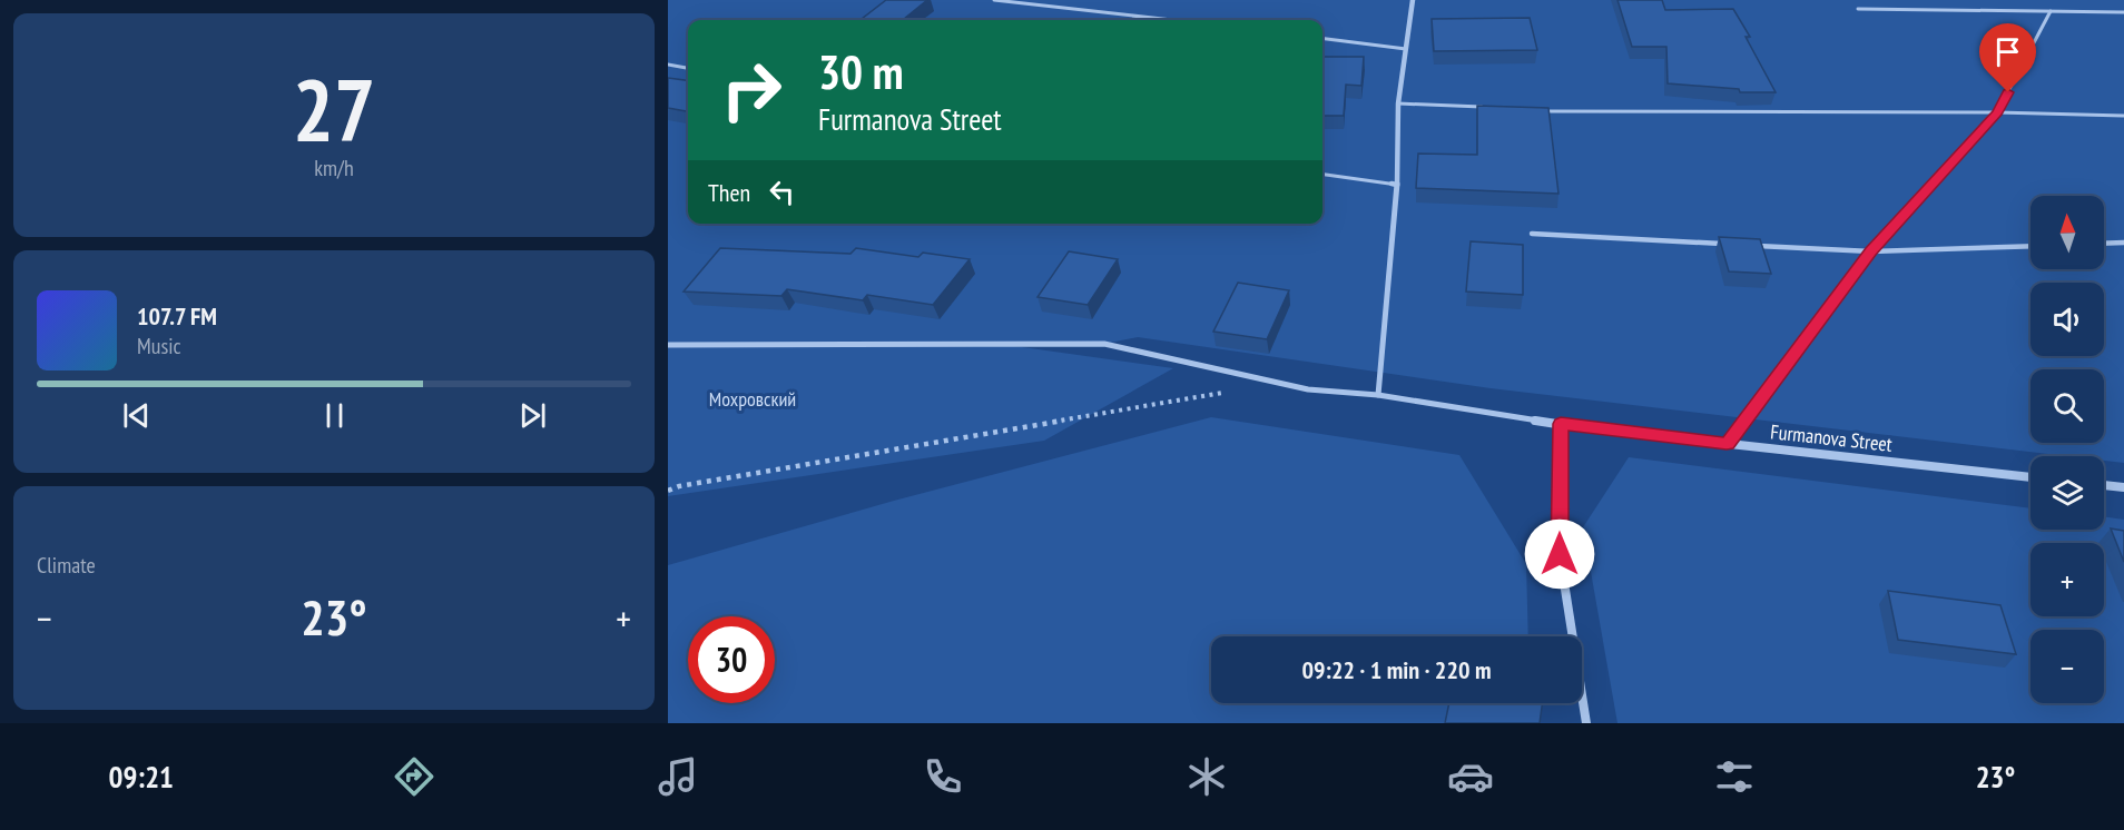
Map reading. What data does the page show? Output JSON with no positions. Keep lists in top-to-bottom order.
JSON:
{
  "streets": {
    "street": ["Furmanova Street"]
  },
  "parks": ["Мохровский"],
  "north": "top",
  "page": {
    "tile": [
      ["27", "km/h"],
      "Climate"
    ],
    "turn": ["30 m", "Furmanova Street"],
    "then": "Then",
    "map_buttons": ["+", "−"],
    "song": ["107.7 FM", "Music"],
    "heat": ["−", "23°", "+"],
    "limit": "30",
    "trip": "09:22 · 1 min · 220 m",
    "tabs": ["09:21", "23°"]
  }
}
